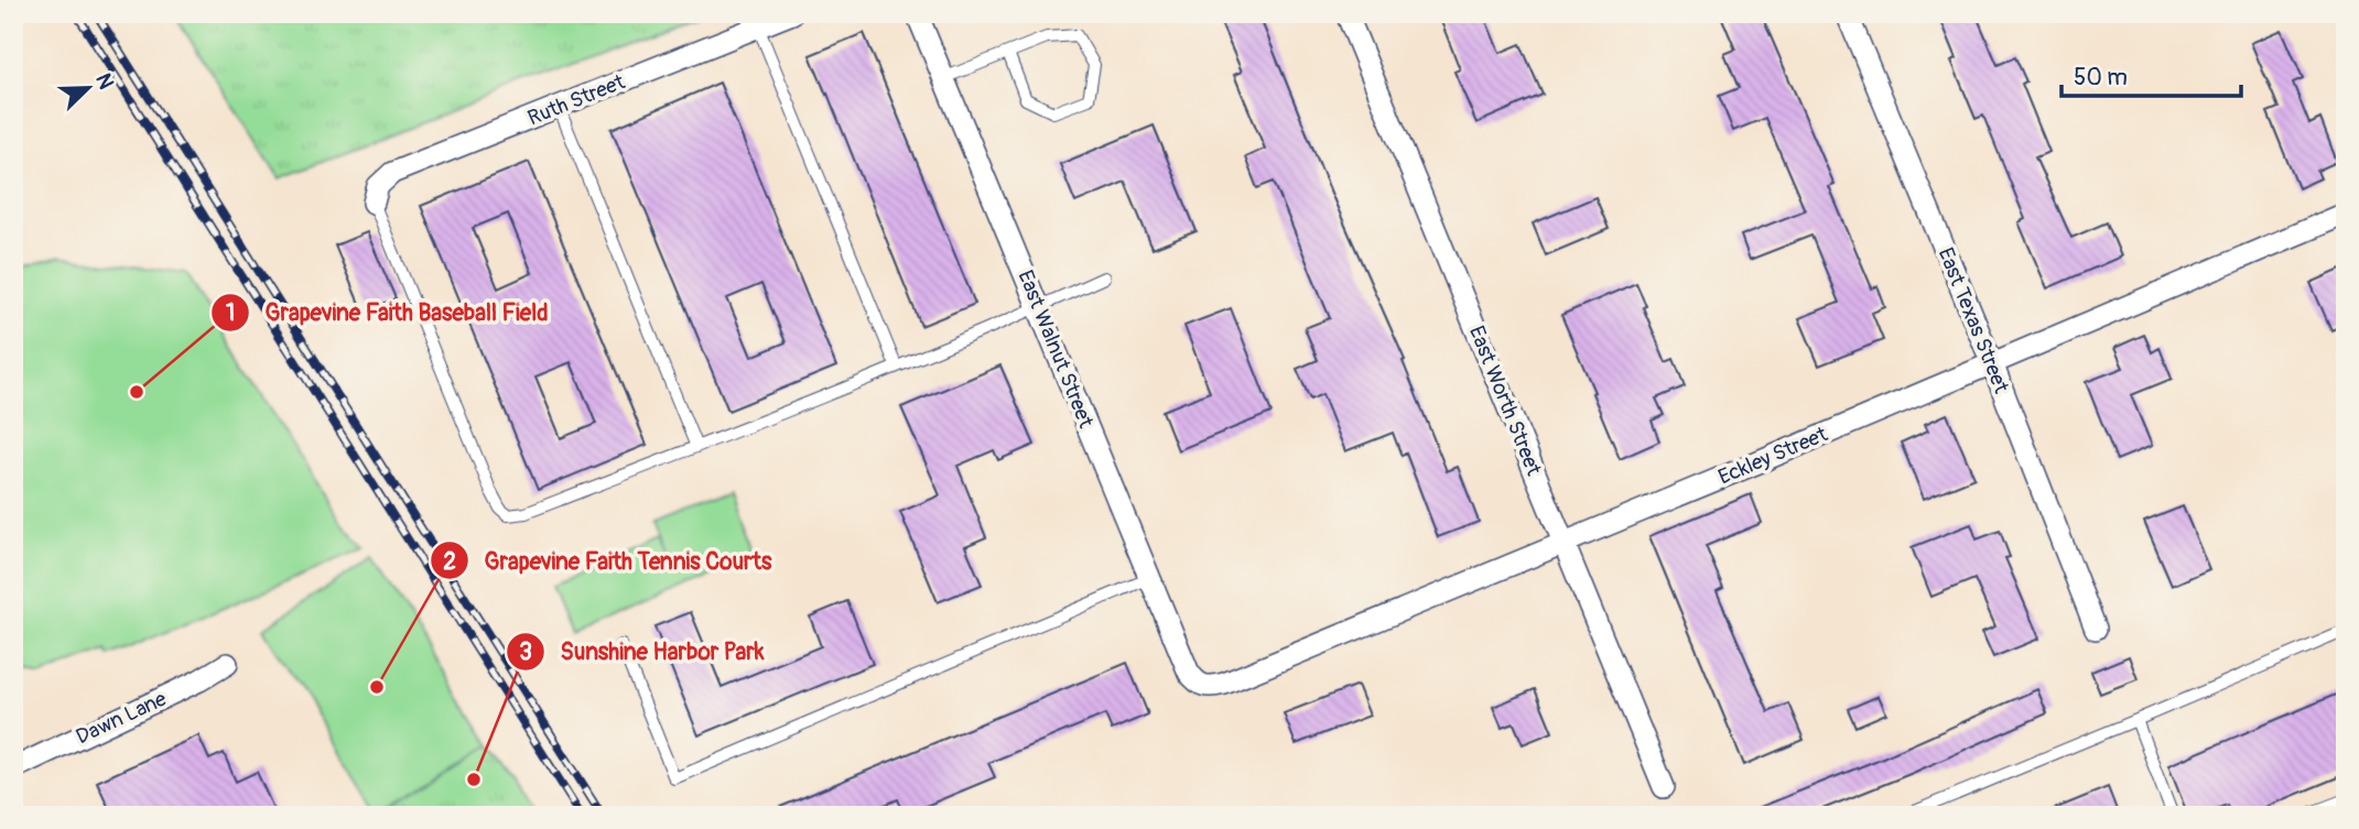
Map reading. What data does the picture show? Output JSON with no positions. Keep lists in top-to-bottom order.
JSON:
{
  "streets": {
    "street": [
      "Ruth Street",
      "East Texas Street",
      "East Walnut Street",
      "East Worth Street",
      "Eckley Street",
      "Dawn Lane"
    ]
  },
  "crossings": [
    ["East Texas Street", "Eckley Street"],
    ["East Walnut Street", "Eckley Street"],
    ["East Worth Street", "Eckley Street"]
  ],
  "places": ["Grapevine Faith Baseball Field", "Grapevine Faith Tennis Courts", "Sunshine Harbor Park"],
  "scale_bar": "50 m",
  "north": "top right"
}
